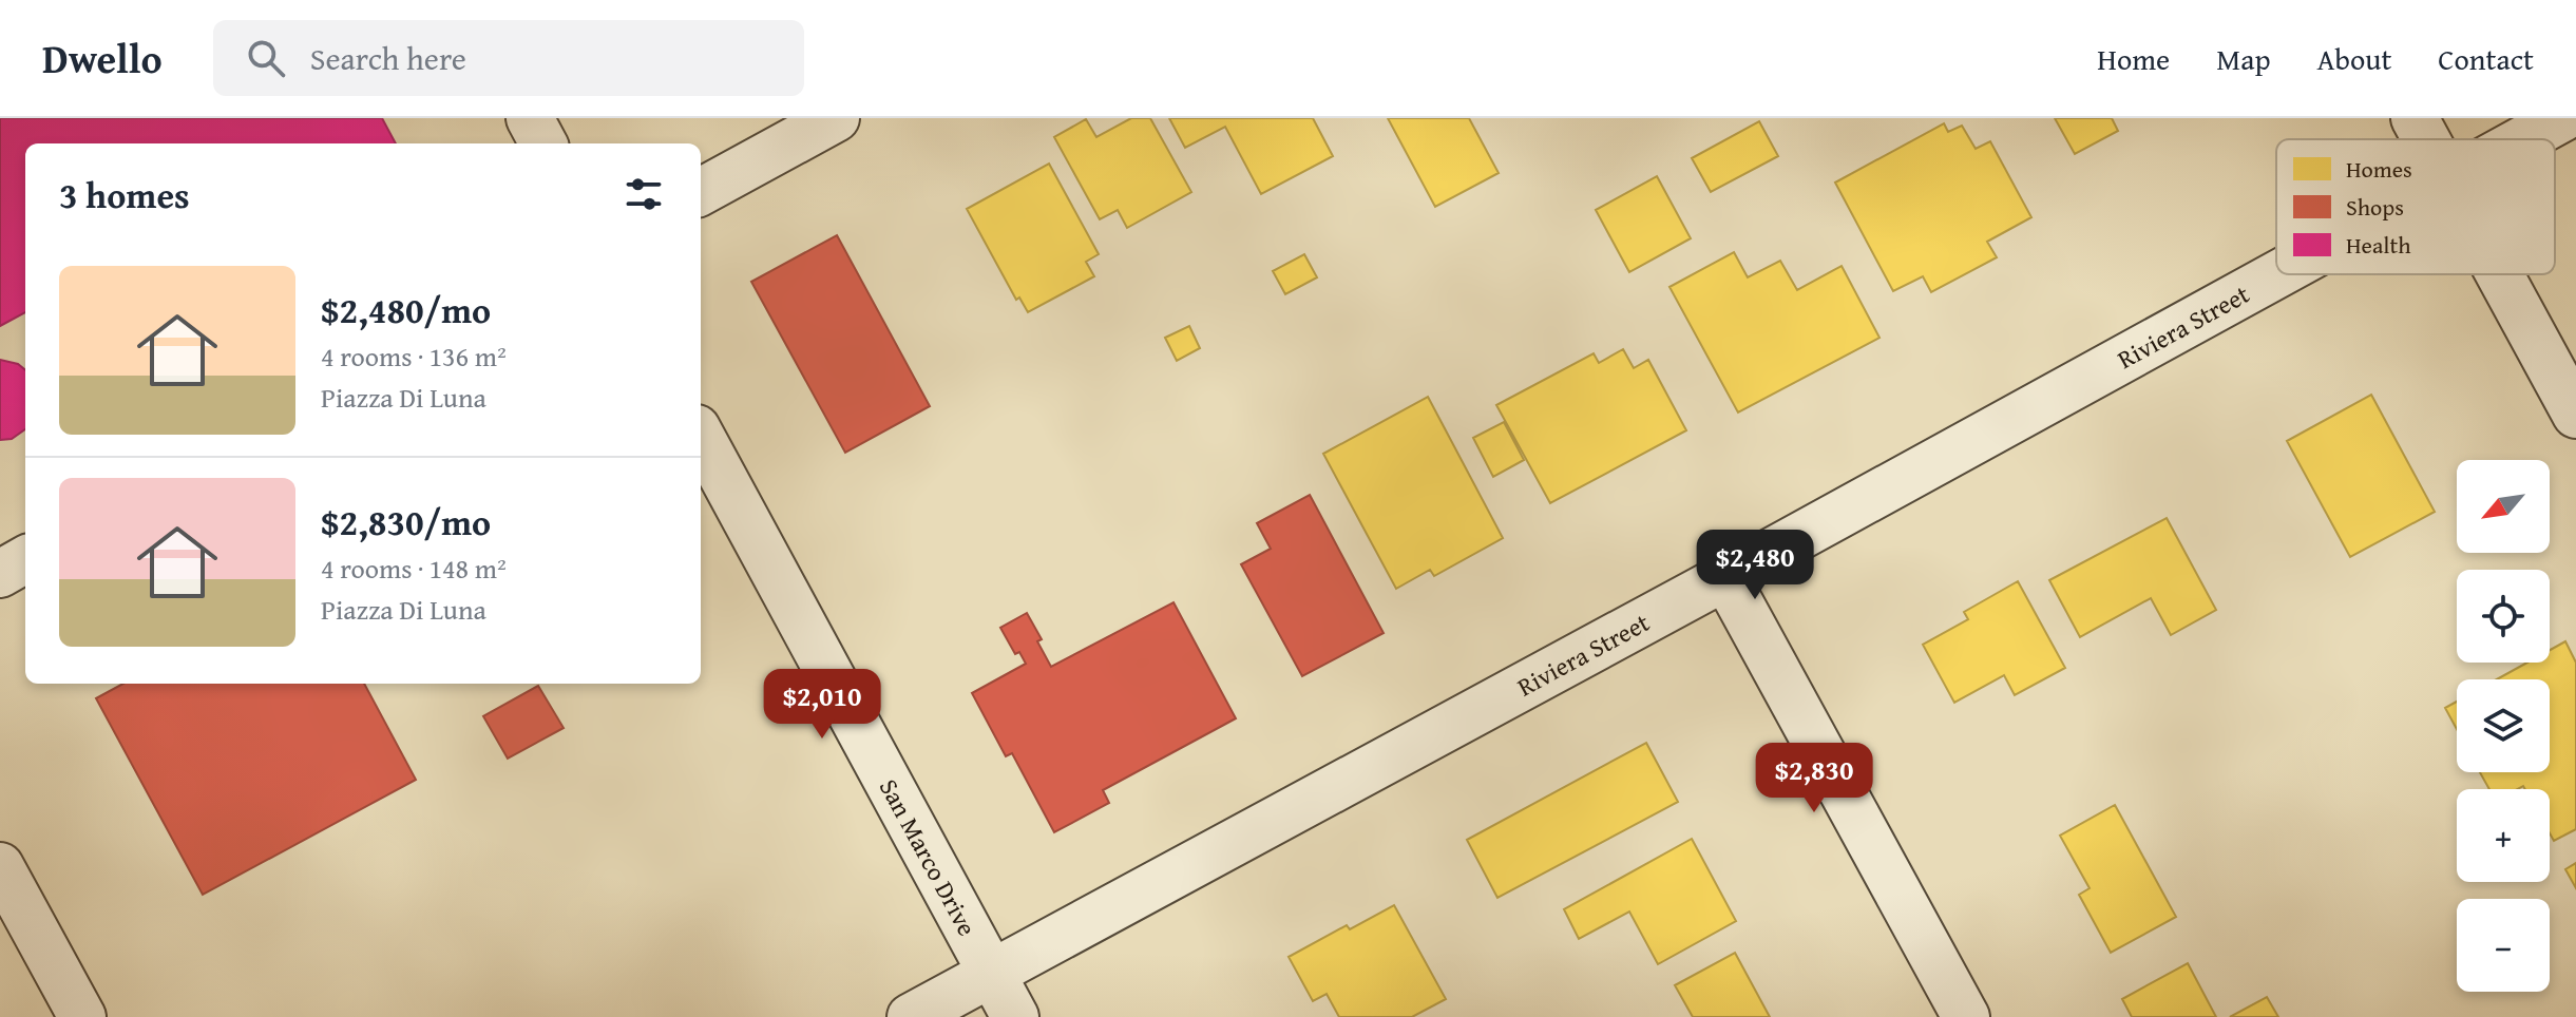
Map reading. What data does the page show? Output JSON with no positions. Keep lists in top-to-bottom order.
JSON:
{
  "streets": {
    "street": ["Riviera Street", "San Marco Drive"]
  },
  "crossings": [
    ["Riviera Street", "San Marco Drive"]
  ],
  "legend": ["Homes", "Shops", "Health"],
  "north": "bottom left",
  "page": {
    "header": "Dwello",
    "search": "Search here",
    "nav": [
      "Home",
      "Map",
      "About",
      "Contact"
    ],
    "heading": "3 homes",
    "list": [
      {
        "name": "$2,480/mo",
        "note": "4 rooms · 136 m² · Piazza Di Luna"
      },
      {
        "name": "$2,830/mo",
        "note": "4 rooms · 148 m² · Piazza Di Luna"
      }
    ],
    "map_buttons": ["+", "−"],
    "price": ["$2,480", "$2,010", "$2,830"]
  }
}
